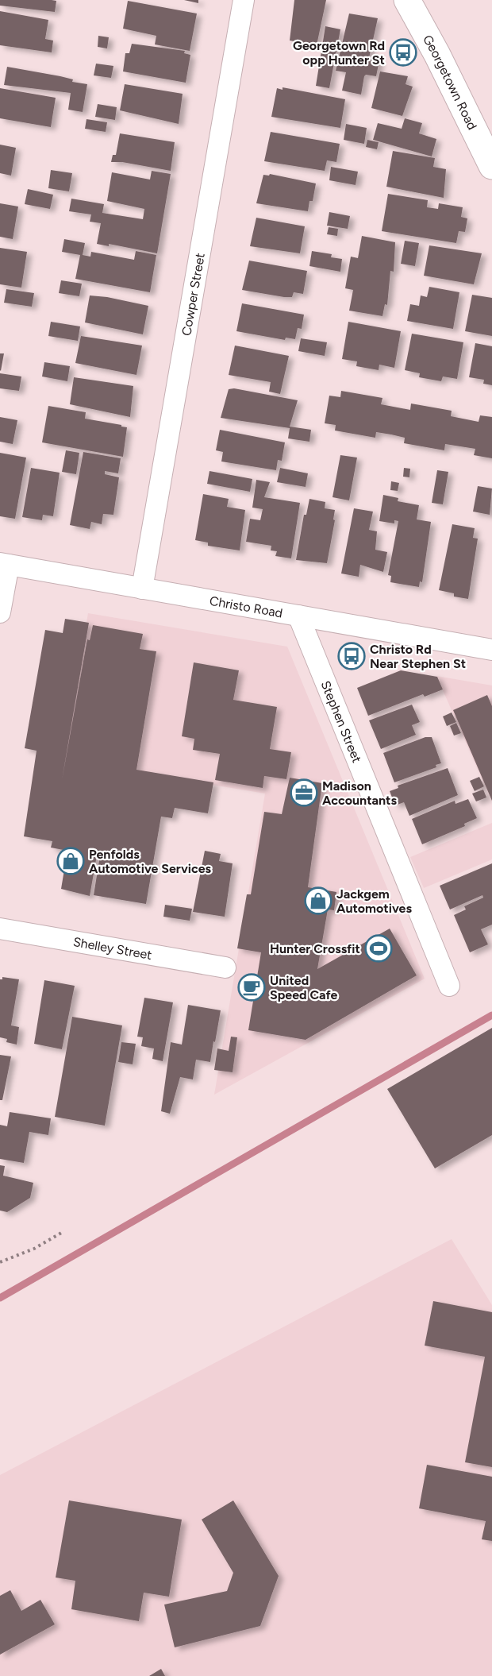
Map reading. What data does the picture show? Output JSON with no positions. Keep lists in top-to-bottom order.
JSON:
{
  "streets": {
    "street": [
      "Georgetown Road",
      "Cowper Street",
      "Christo Road",
      "Stephen Street",
      "Shelley Street"
    ]
  },
  "crossings": [
    ["Cowper Street", "Christo Road"],
    ["Christo Road", "Stephen Street"]
  ],
  "places": {
    "bus stop": ["Georgetown Rd opp Hunter St", "Christo Rd Near Stephen St"],
    "office": ["Madison Accountants"],
    "shop": ["Penfolds Automotive Services", "Jackgem Automotives"],
    "sports": ["Hunter Crossfit"],
    "cafe": ["United Speed Cafe"]
  }
}
